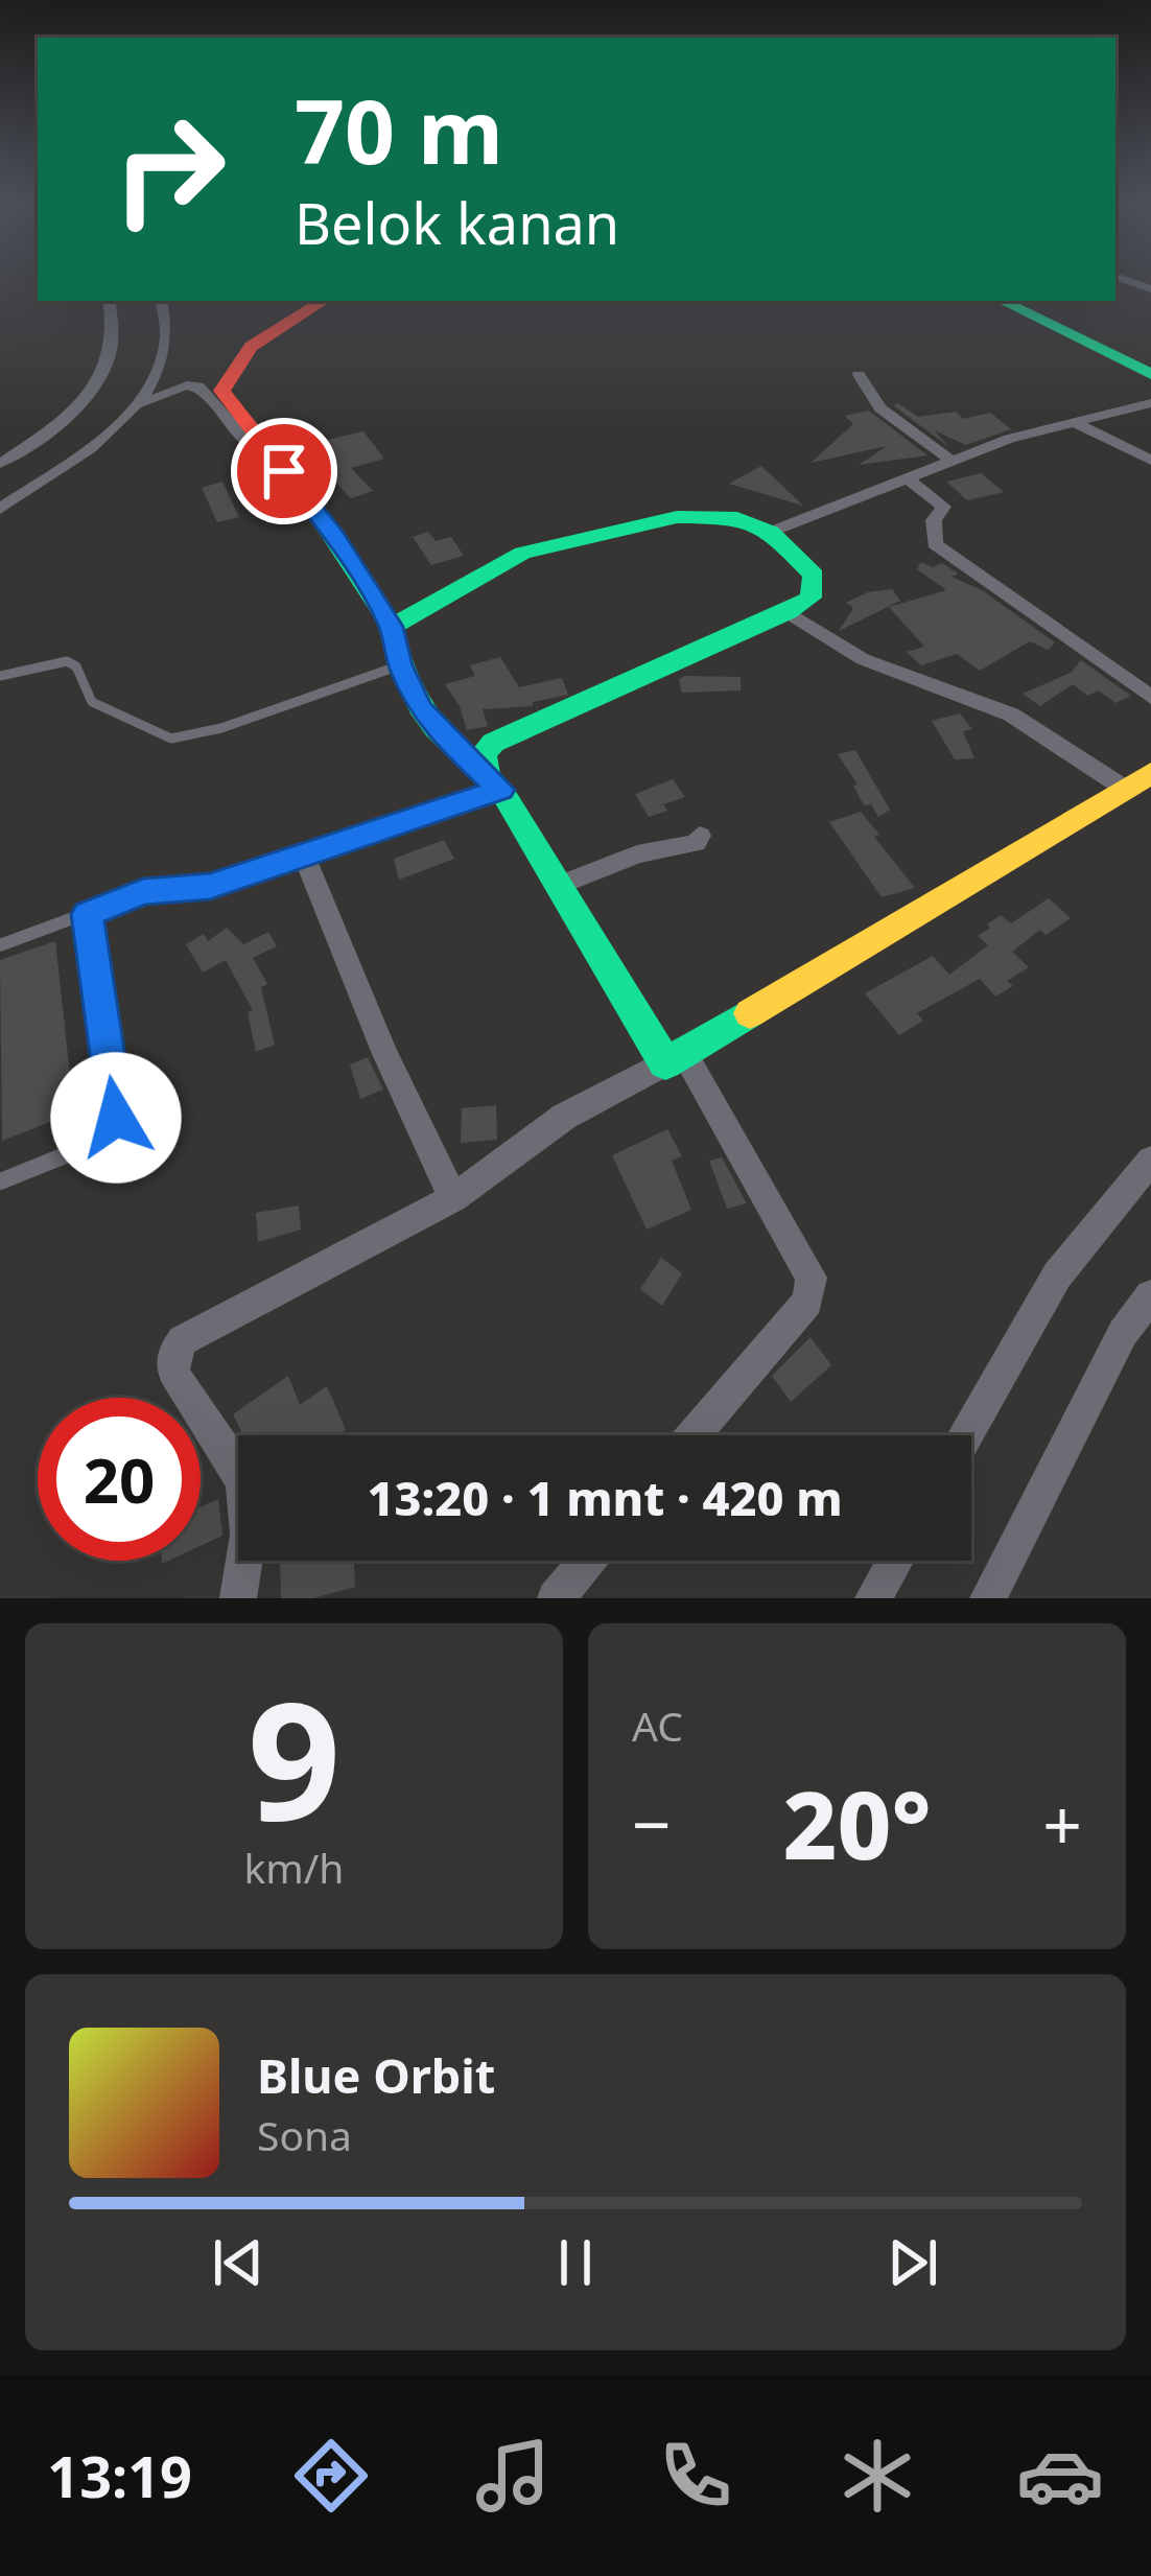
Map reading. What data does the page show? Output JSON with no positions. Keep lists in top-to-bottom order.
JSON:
{
  "page": {
    "turn": ["70 m", "Belok kanan"],
    "limit": "20",
    "trip": "13:20 · 1 mnt · 420 m",
    "tile": [
      ["9", "km/h"],
      "AC"
    ],
    "heat": ["−", "20°", "+"],
    "song": ["Blue Orbit", "Sona"],
    "tabs": "13:19"
  }
}
